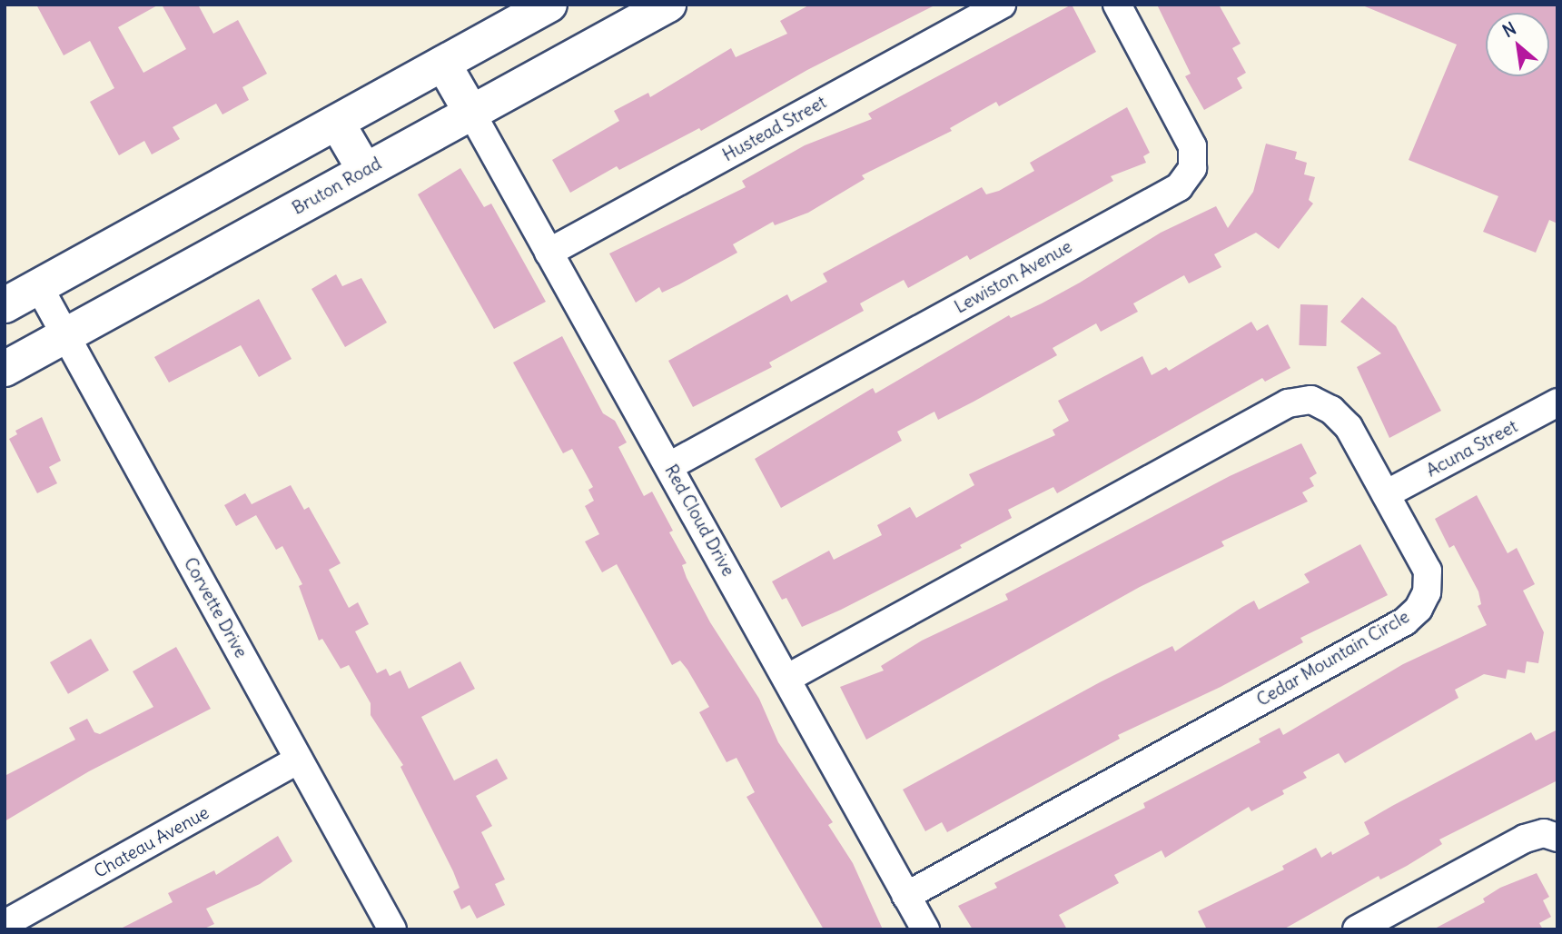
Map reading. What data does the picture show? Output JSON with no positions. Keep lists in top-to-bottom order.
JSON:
{
  "streets": {
    "main road": ["Bruton Road"],
    "street": [
      "Hustead Street",
      "Lewiston Avenue",
      "Acuna Street",
      "Red Cloud Drive",
      "Corvette Drive",
      "Cedar Mountain Circle",
      "Chateau Avenue"
    ]
  },
  "crossings": [
    ["Hustead Street", "Red Cloud Drive"],
    ["Bruton Road", "Red Cloud Drive"],
    ["Bruton Road", "Corvette Drive"],
    ["Lewiston Avenue", "Red Cloud Drive"],
    ["Acuna Street", "Cedar Mountain Circle"],
    ["Red Cloud Drive", "Cedar Mountain Circle"],
    ["Corvette Drive", "Chateau Avenue"]
  ],
  "north": "top left"
}
